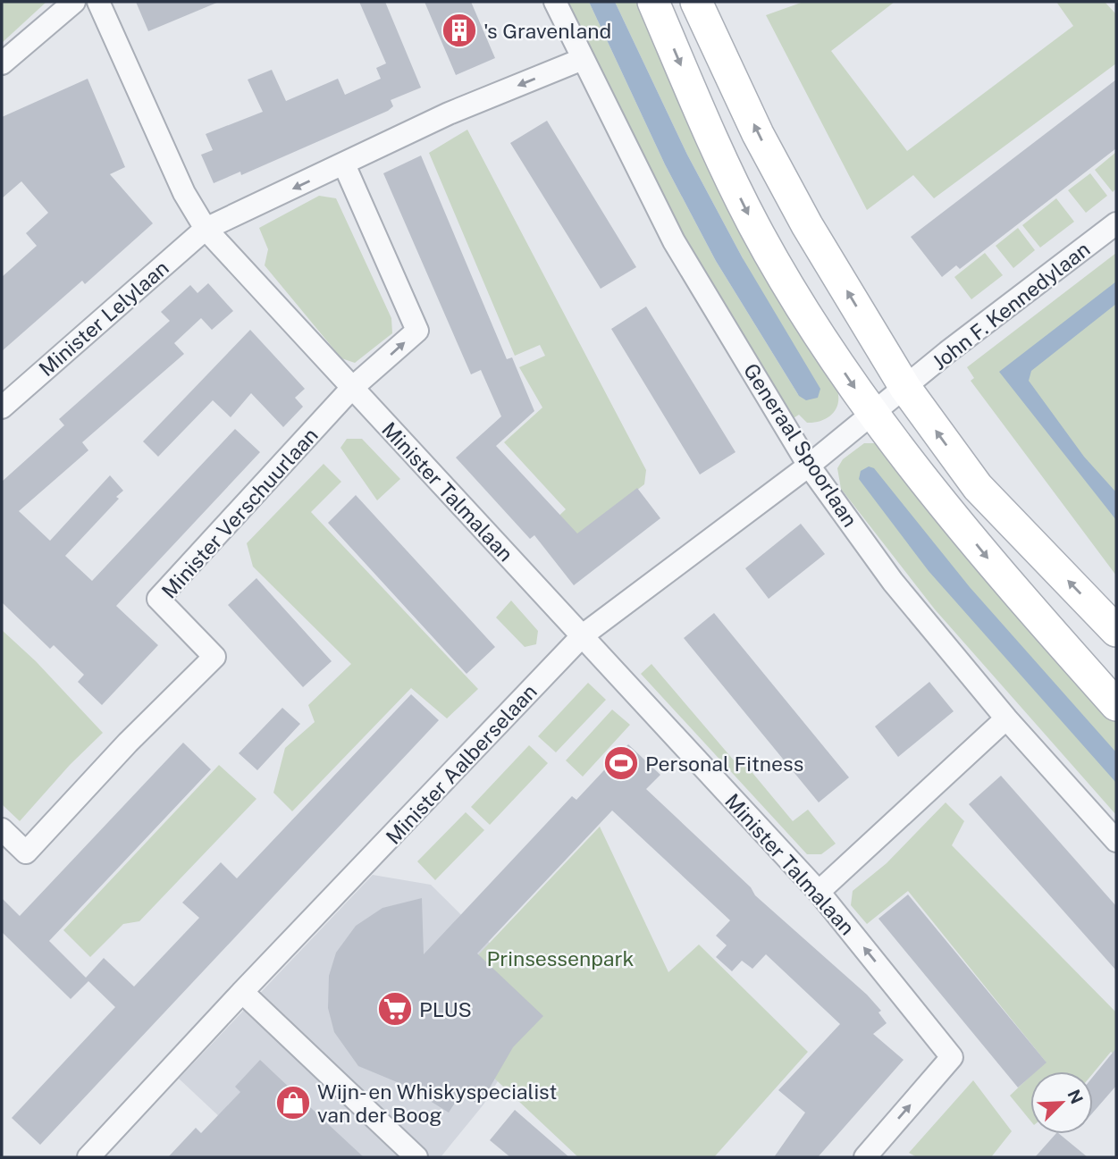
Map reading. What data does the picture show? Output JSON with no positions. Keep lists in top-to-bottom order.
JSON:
{
  "streets": {
    "street": [
      "John F. Kennedylaan",
      "Minister Lelylaan",
      "Generaal Spoorlaan",
      "Minister Talmalaan",
      "Minister Verschuurlaan",
      "Minister Aalberselaan"
    ]
  },
  "crossings": [
    ["John F. Kennedylaan", "Minister Aalberselaan"],
    ["Minister Lelylaan", "Minister Talmalaan"],
    ["Generaal Spoorlaan", "Minister Aalberselaan"],
    ["Minister Talmalaan", "Minister Verschuurlaan"],
    ["Minister Talmalaan", "Minister Aalberselaan"]
  ],
  "parks": ["Prinsessenpark"],
  "places": {
    "building": ["'s Gravenland"],
    "sports": ["Personal Fitness"],
    "supermarket": ["PLUS"],
    "shop": ["Wijn- en Whiskyspecialist van der Boog"]
  },
  "north": "top right"
}
